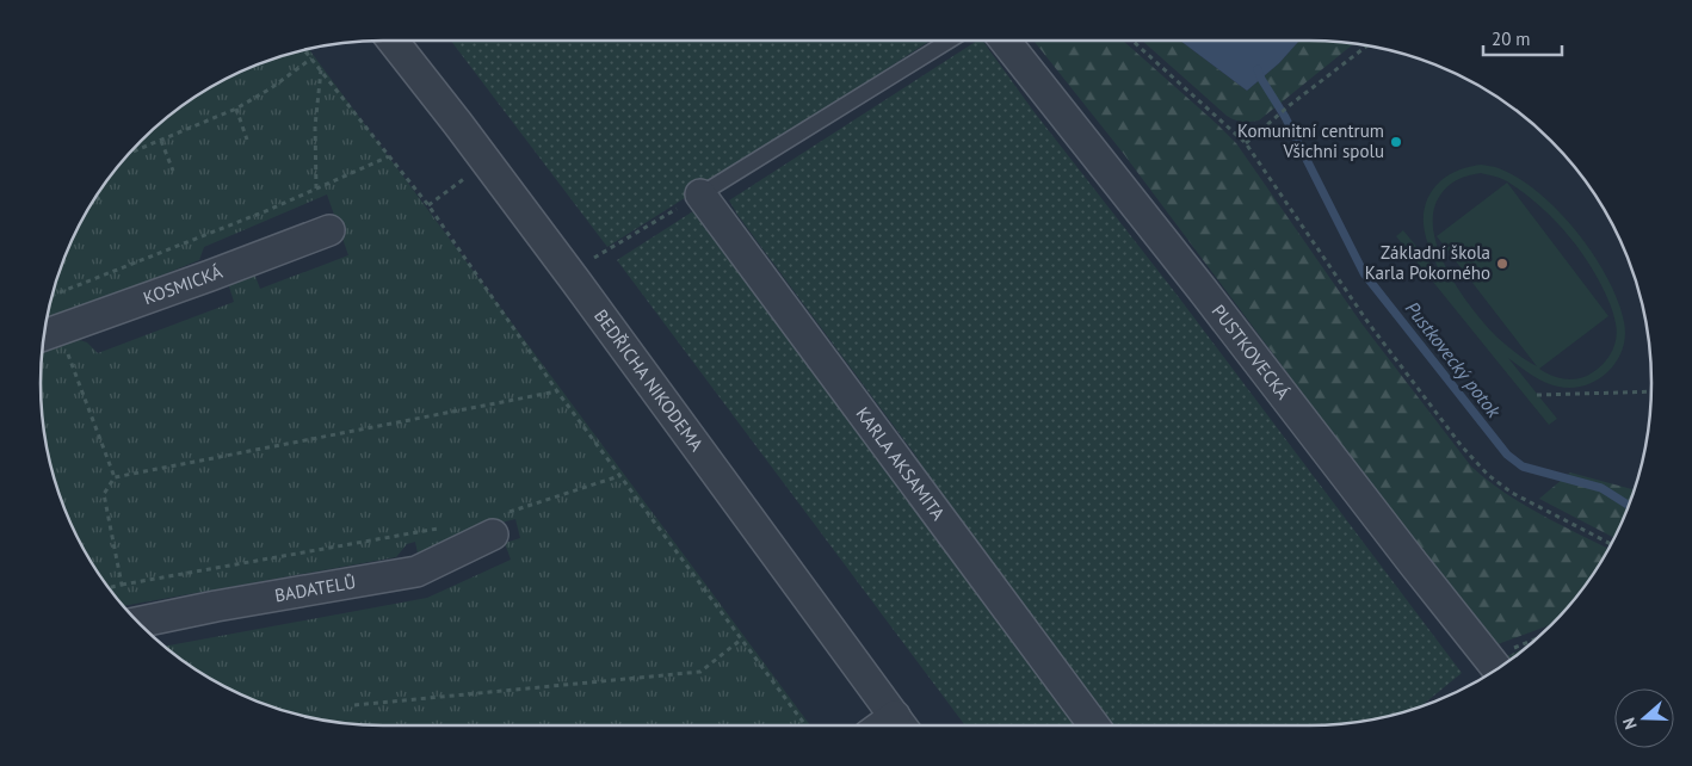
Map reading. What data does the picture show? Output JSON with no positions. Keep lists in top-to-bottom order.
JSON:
{
  "streets": {
    "street": [
      "KOSMICKÁ",
      "PUSTKOVECKÁ",
      "BEDŘICHA NIKODEMA",
      "KARLA AKSAMITA",
      "BADATELŮ"
    ]
  },
  "water": ["Pustkovecký potok"],
  "places": ["Komunitní centrum Všichni spolu", "Základní škola Karla Pokorného"],
  "scale_bar": "20 m",
  "north": "left"
}
